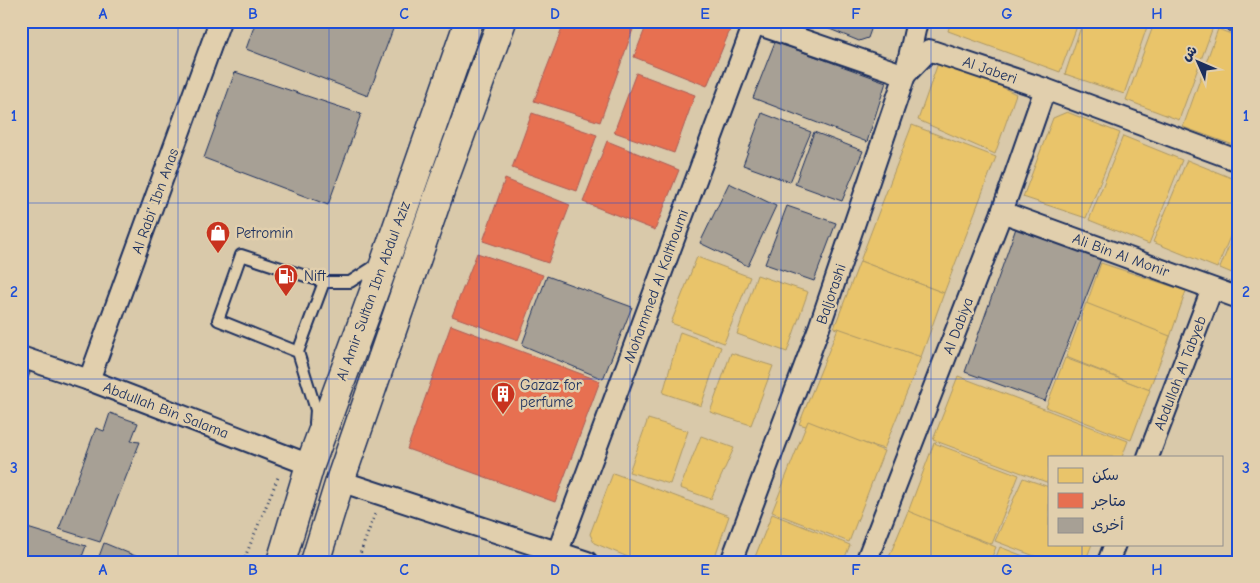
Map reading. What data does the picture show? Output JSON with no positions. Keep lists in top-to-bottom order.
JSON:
{
  "streets": {
    "street": [
      "Al Jaberi",
      "Al Rabi' Ibn Anas",
      "Ali Bin Al Monir",
      "Mohammed Al Kalthoumi",
      "Al Amir Sultan Ibn Abdul Aziz",
      "Baljorashi",
      "Al Dabiya",
      "Abdullah Al Tabyeb",
      "Abdullah Bin Salama"
    ]
  },
  "crossings": [
    ["Al Jaberi", "Baljorashi"],
    ["Al Jaberi", "Al Dabiya"],
    ["Al Rabi' Ibn Anas", "Abdullah Bin Salama"],
    ["Ali Bin Al Monir", "Al Dabiya"],
    ["Ali Bin Al Monir", "Abdullah Al Tabyeb"],
    ["Al Amir Sultan Ibn Abdul Aziz", "Abdullah Bin Salama"]
  ],
  "places": {
    "shop": ["Petromin"],
    "fuel station": ["Nift"],
    "building": ["Gazaz for perfume"]
  },
  "legend": ["سكن", "متاجر", "أخرى"],
  "north": "top left",
  "grid": {
    "columns": [
      "A",
      "B",
      "C",
      "D",
      "E",
      "F",
      "G",
      "H"
    ],
    "rows": ["1", "2", "3"]
  }
}
